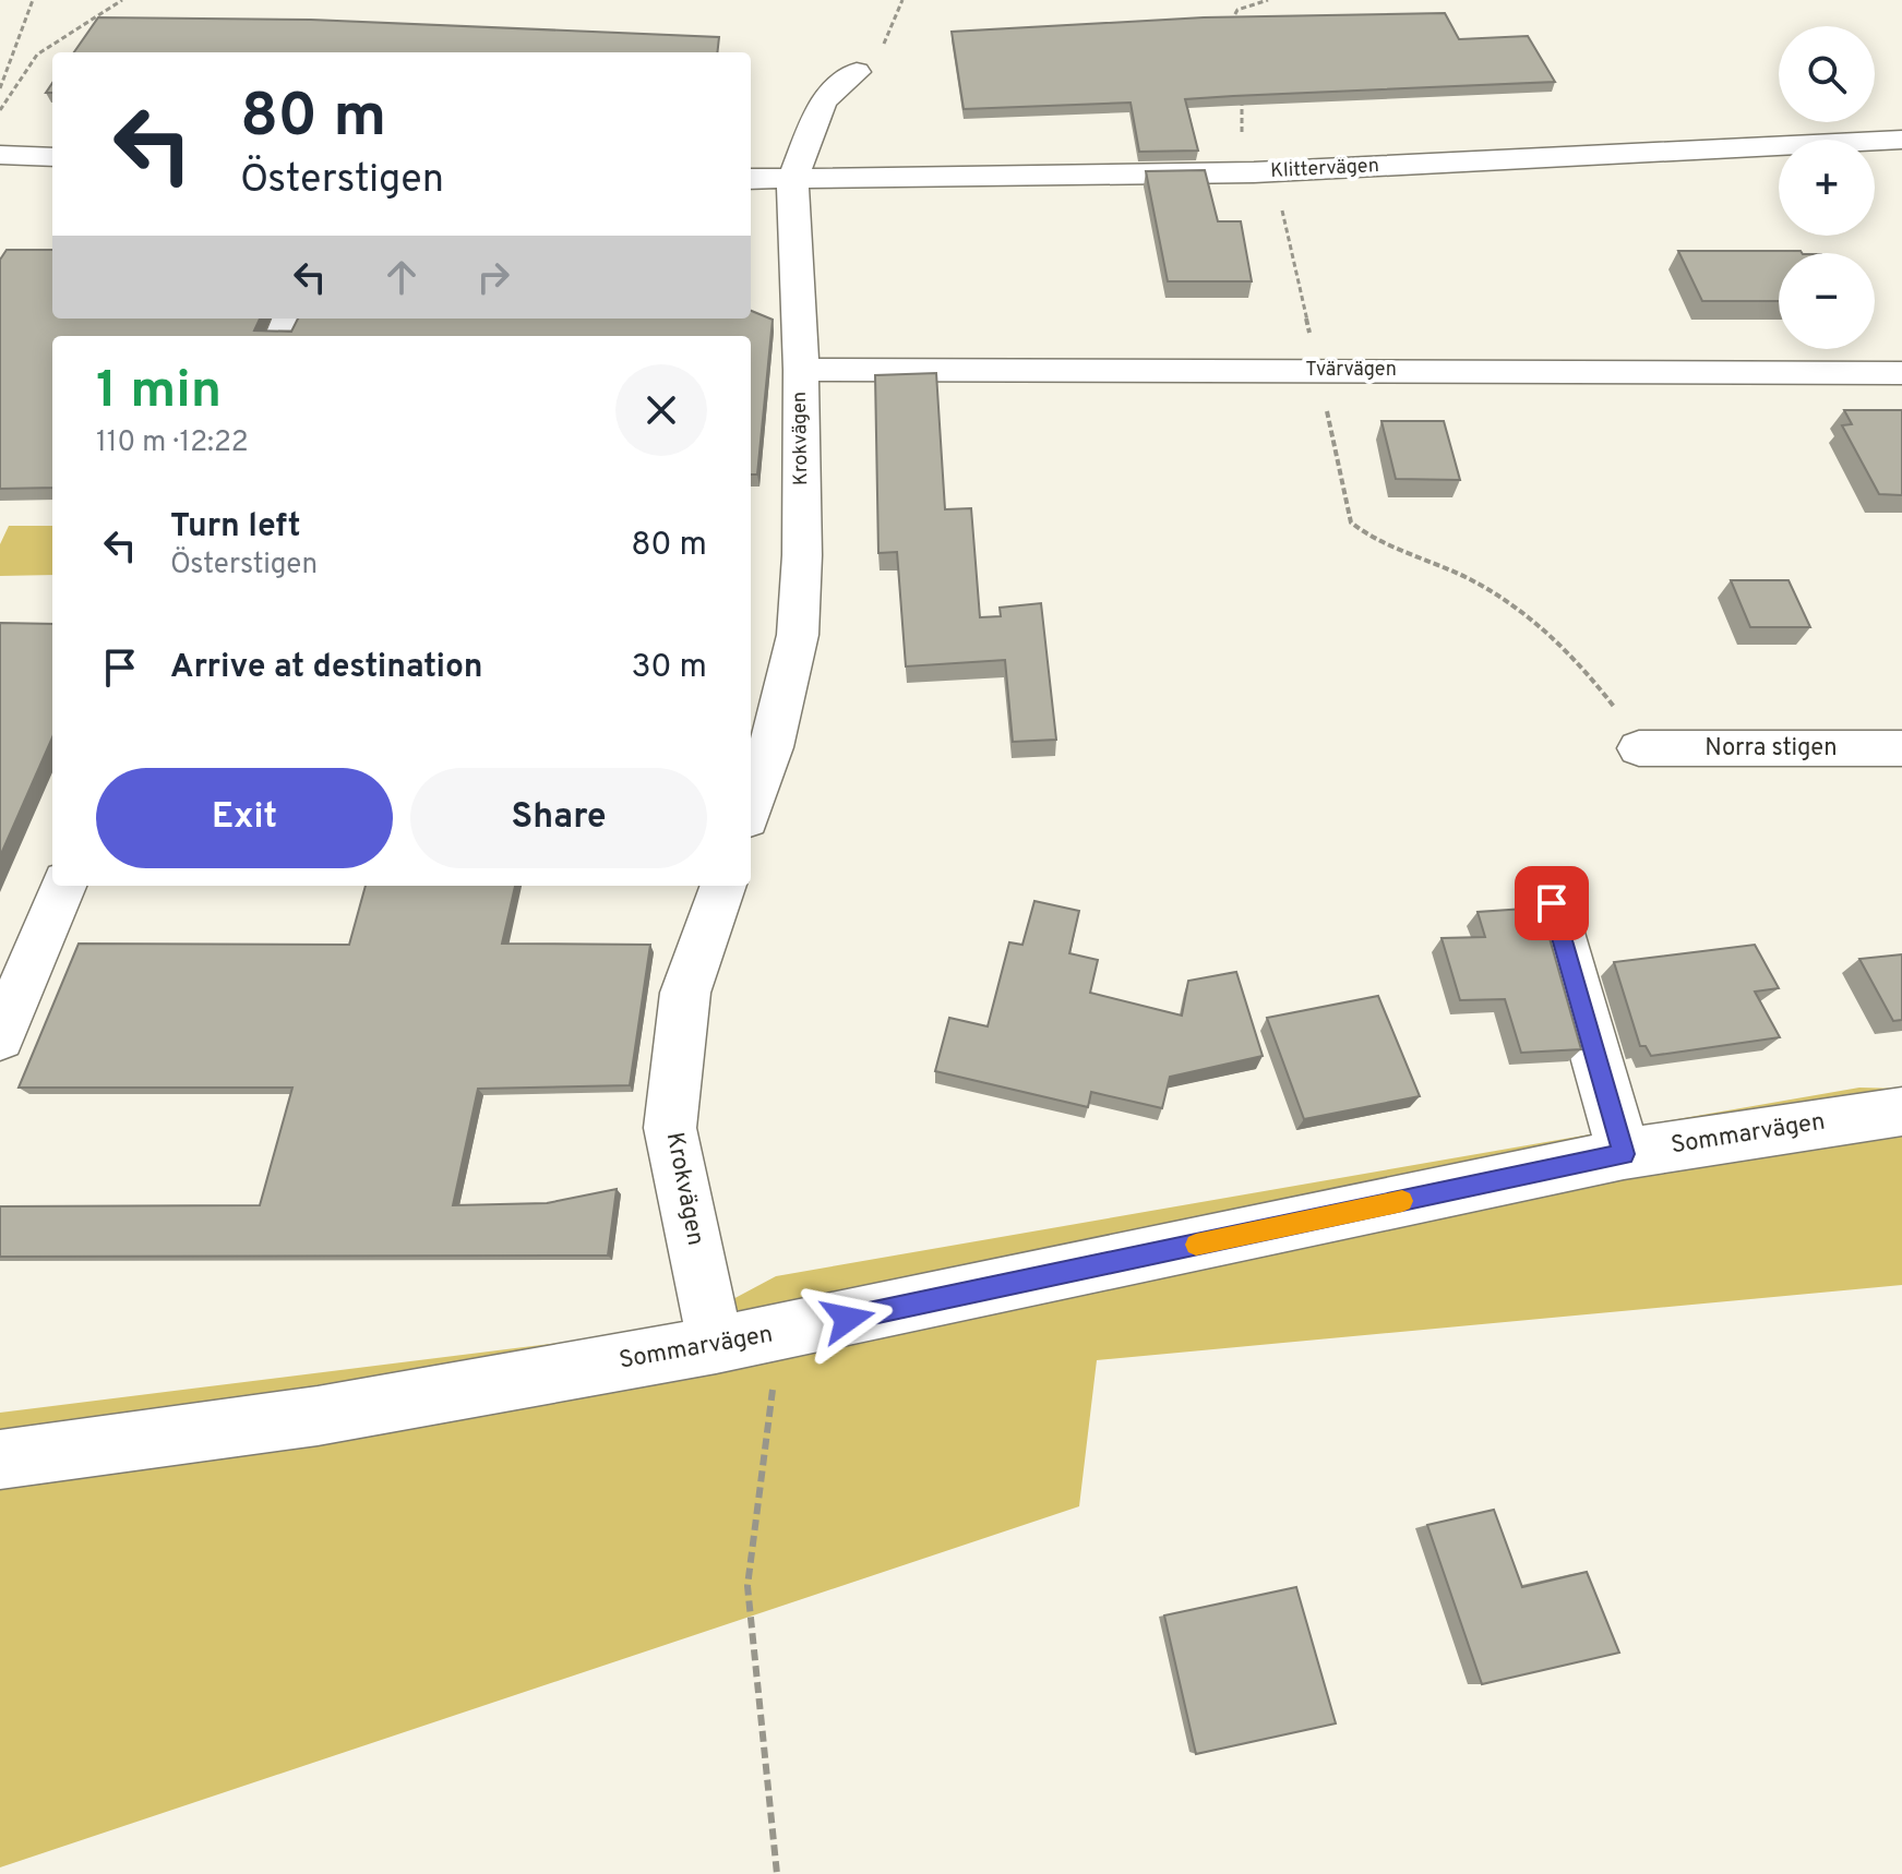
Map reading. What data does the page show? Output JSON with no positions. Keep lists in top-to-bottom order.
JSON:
{
  "streets": {
    "street": [
      "Klittervägen",
      "Tvärvägen",
      "Krokvägen",
      "Norra stigen",
      "Sommarvägen"
    ]
  },
  "crossings": [
    ["Klittervägen", "Krokvägen"],
    ["Tvärvägen", "Krokvägen"],
    ["Krokvägen", "Sommarvägen"]
  ],
  "page": {
    "map_buttons": ["+", "−"],
    "turn": ["80 m", "Österstigen"],
    "heading": ["1 min", "110 m · 12:22"],
    "list": [
      {
        "name": "Turn left",
        "note": "Österstigen",
        "value": "80 m"
      },
      {
        "name": "Arrive at destination",
        "value": "30 m"
      }
    ],
    "buttons": ["Exit", "Share"]
  }
}
